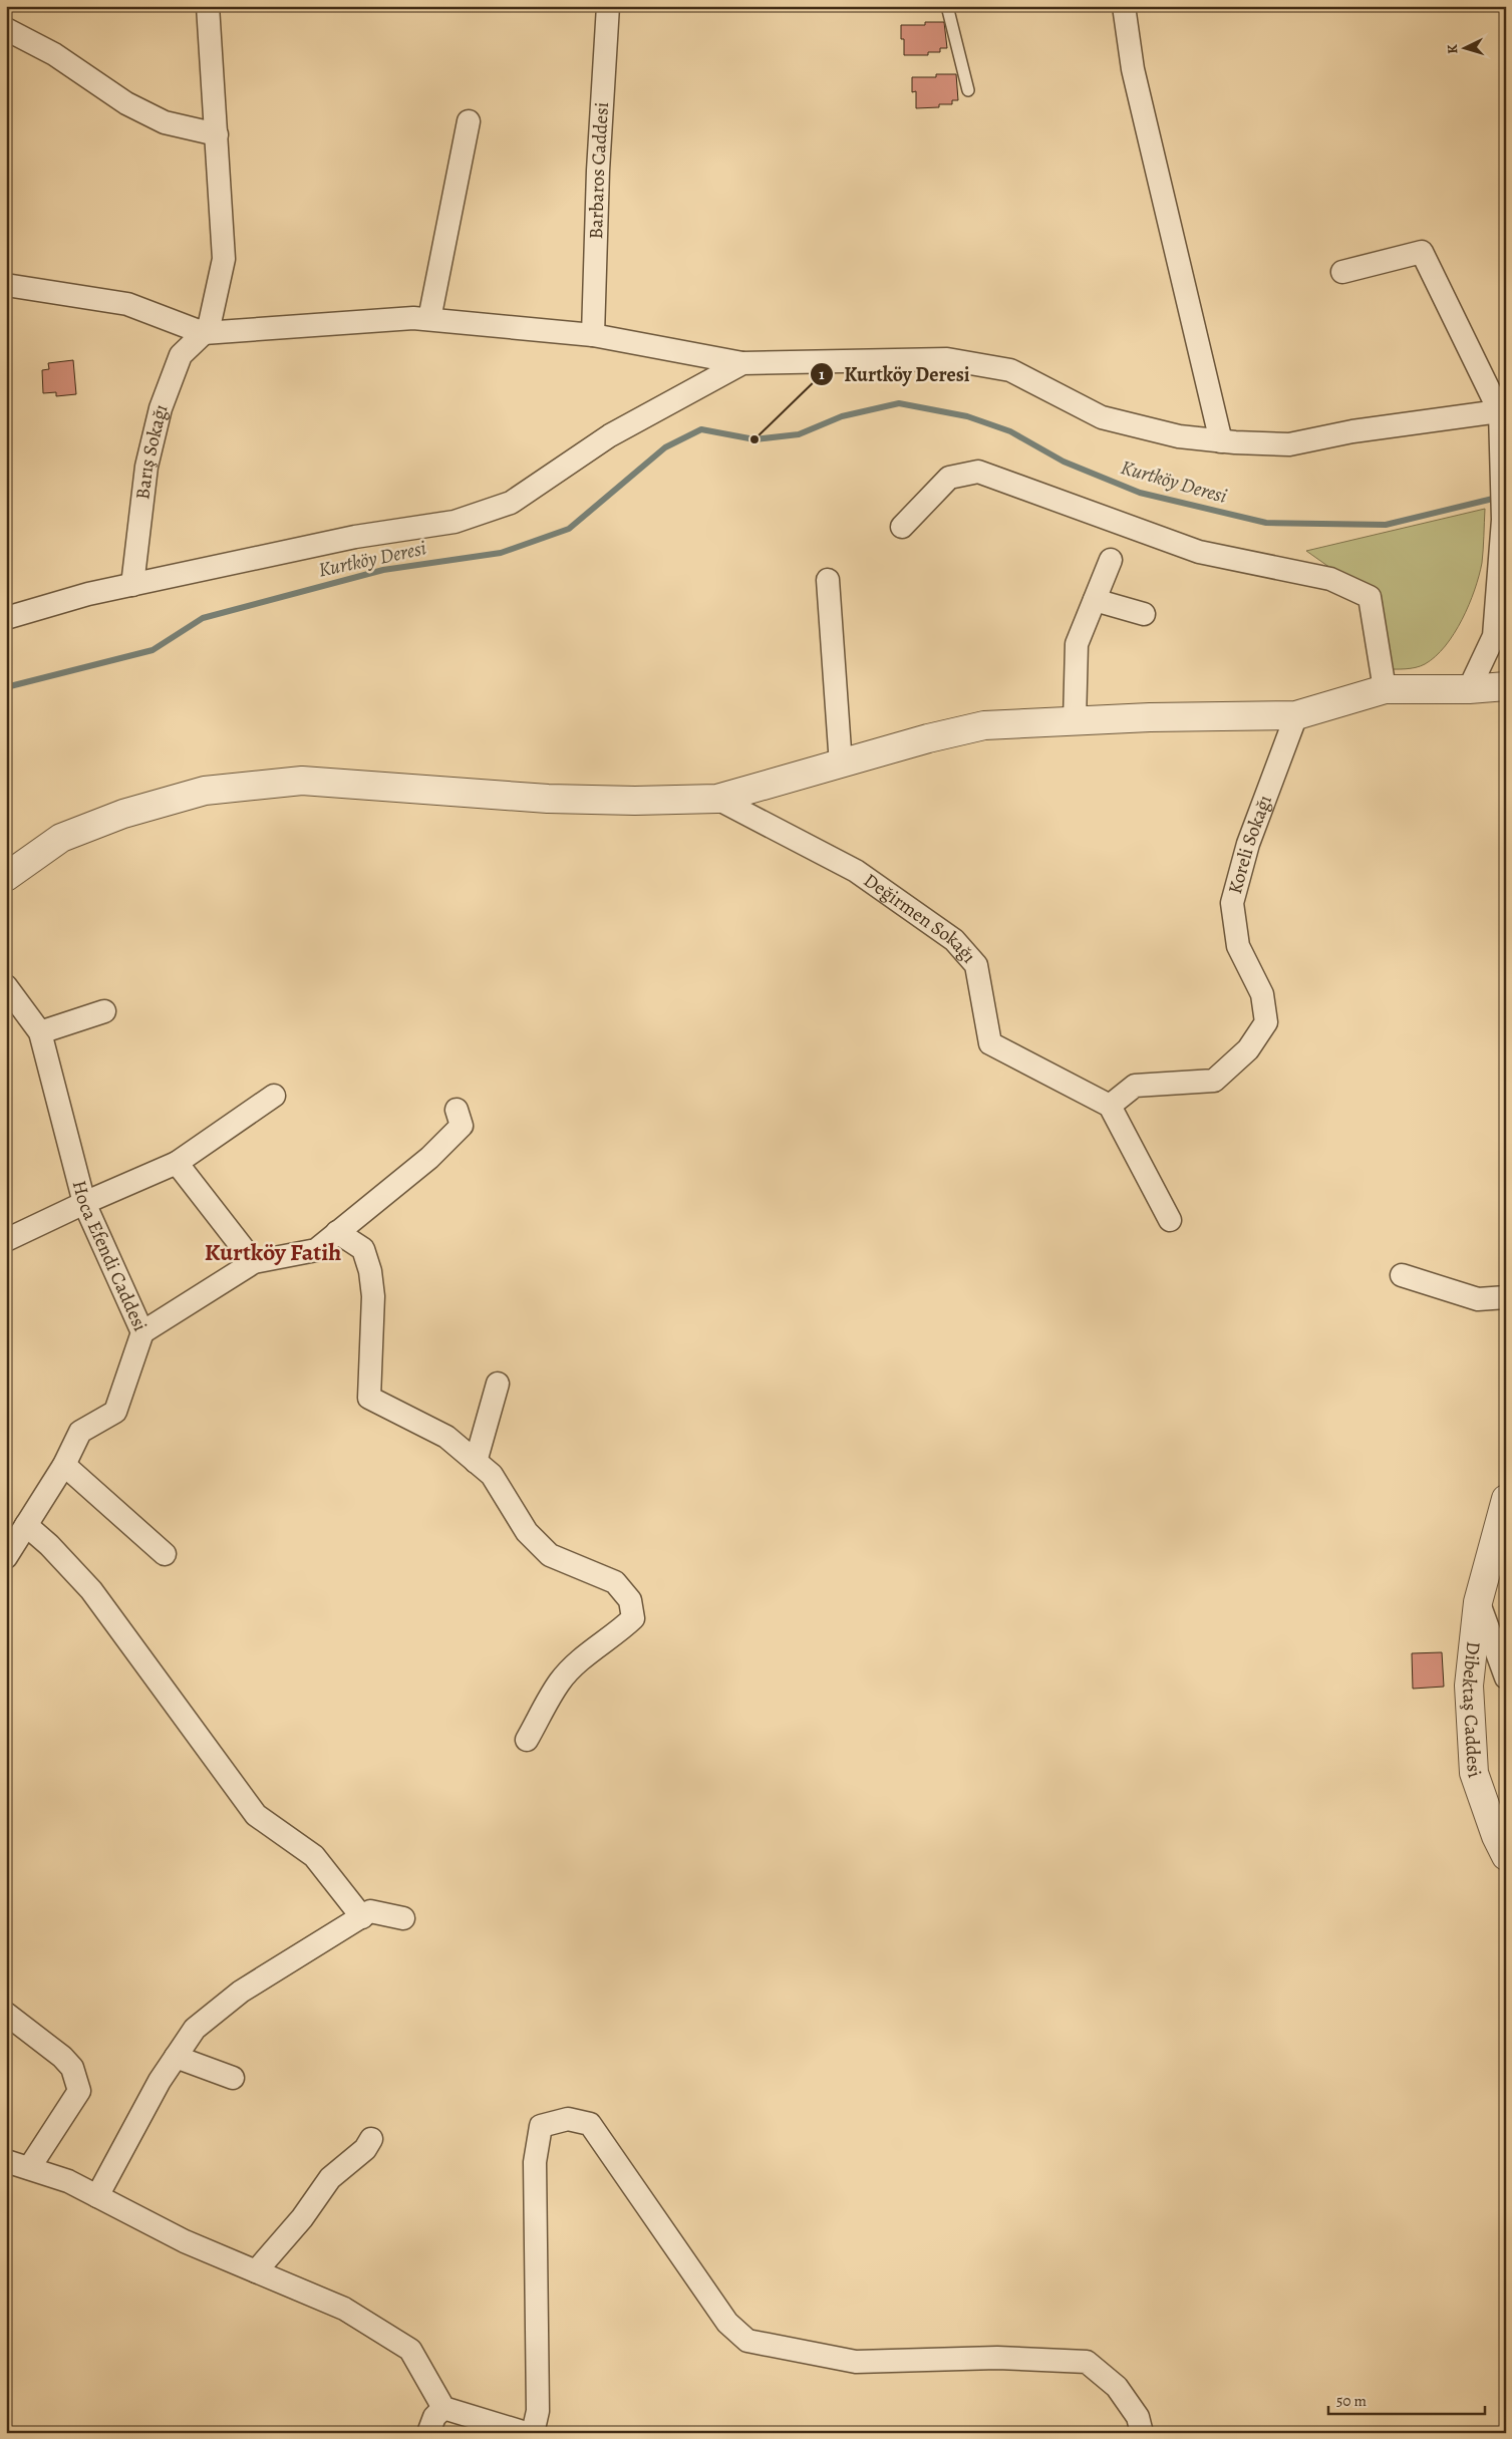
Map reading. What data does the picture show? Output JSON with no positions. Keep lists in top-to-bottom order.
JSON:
{
  "streets": {
    "street": [
      "Barbaros Caddesi",
      "Barış Sokağı",
      "Koreli Sokağı",
      "Değirmen Sokağı",
      "Hoca Efendi Caddesi",
      "Dibektaş Caddesi"
    ]
  },
  "crossings": [
    ["Koreli Sokağı", "Değirmen Sokağı"]
  ],
  "districts": ["Kurtköy Fatih"],
  "water": ["Kurtköy Deresi"],
  "places": ["Kurtköy Deresi"],
  "scale_bar": "50 m",
  "north": "left"
}
